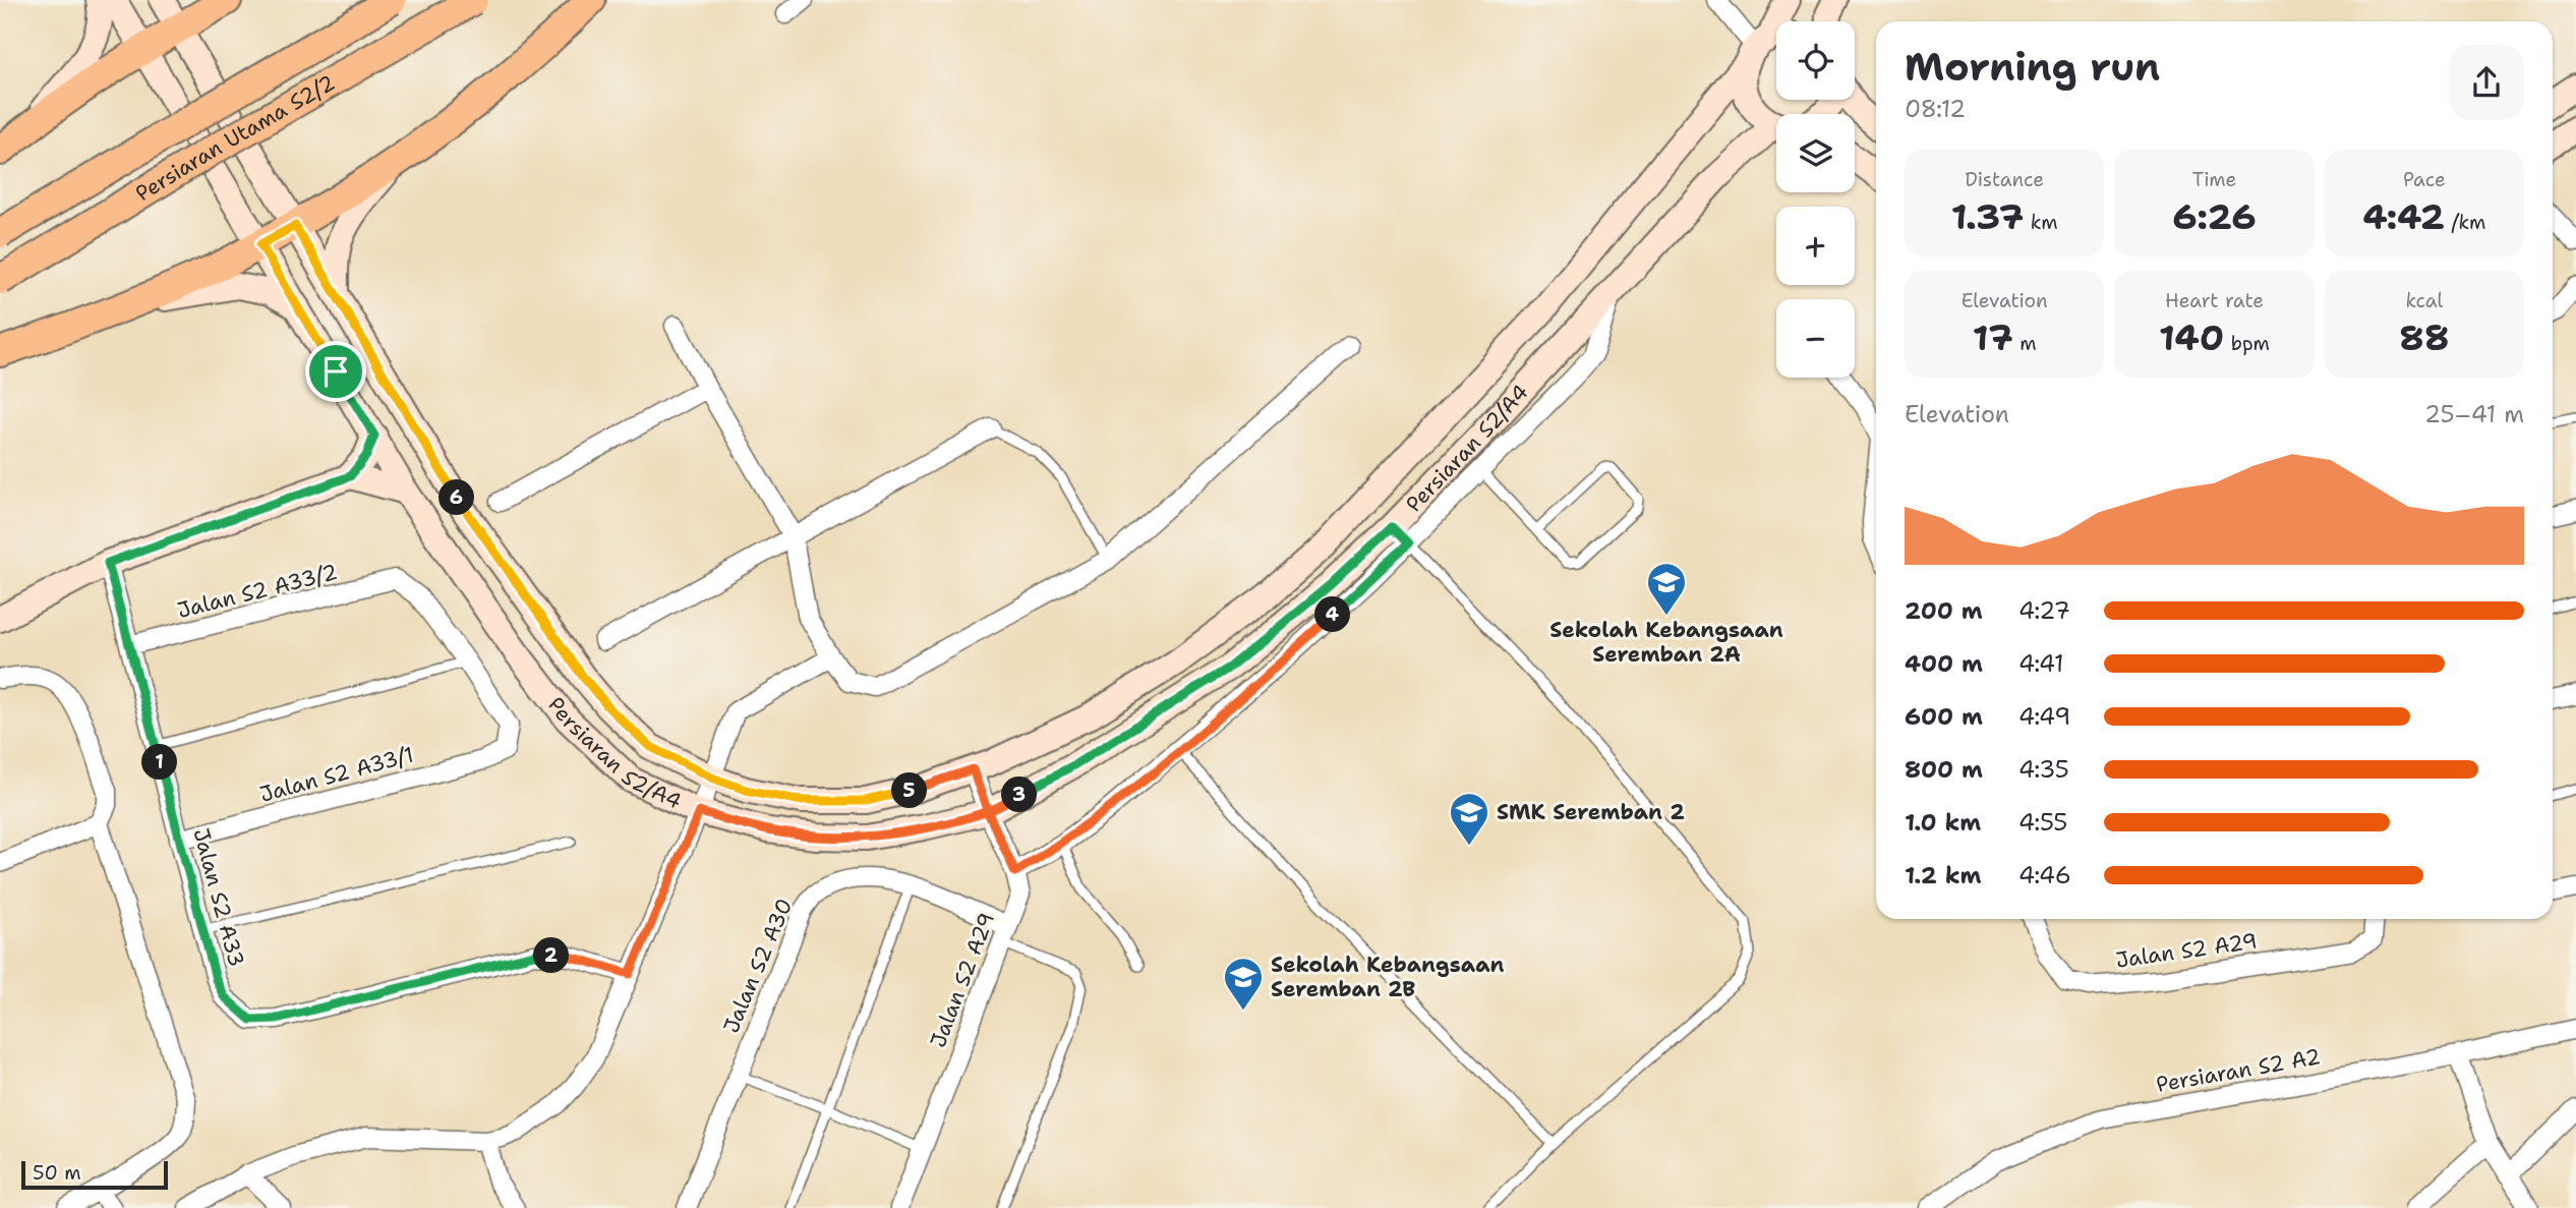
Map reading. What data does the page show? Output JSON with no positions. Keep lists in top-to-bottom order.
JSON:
{
  "streets": {
    "main road": ["Persiaran Utama S2/2", "Persiaran S2/A4"],
    "street": [
      "Jalan S2 A33/2",
      "Jalan S2 A33/1",
      "Jalan S2 A33",
      "Jalan S2 A29",
      "Jalan S2 A30",
      "Persiaran S2 A2"
    ]
  },
  "crossings": [
    ["Persiaran S2/A4", "Jalan S2 A29"],
    ["Jalan S2 A33/2", "Jalan S2 A33/1"],
    ["Jalan S2 A33/2", "Jalan S2 A33"],
    ["Jalan S2 A33/1", "Jalan S2 A33"],
    ["Jalan S2 A29", "Jalan S2 A30"]
  ],
  "places": {
    "school or university": ["Sekolah Kebangsaan Seremban 2A", "SMK Seremban 2", "Sekolah Kebangsaan Seremban 2B"]
  },
  "scale_bar": "50 m",
  "page": {
    "map_buttons": ["+", "−"],
    "heading": ["Morning run", "08:12"],
    "stats": [
      ["Distance", "1.37 km"],
      ["Time", "6:26"],
      ["Pace", "4:42 /km"],
      ["Elevation", "17 m"],
      ["Heart rate", "140 bpm"],
      ["kcal", "88"]
    ],
    "chart": ["Elevation", "25–41 m"],
    "pins": [
      "6",
      "4",
      "1",
      "5",
      "3",
      "2"
    ],
    "list": [
      {
        "name": "200 m",
        "note": "4:27"
      },
      {
        "name": "400 m",
        "note": "4:41"
      },
      {
        "name": "600 m",
        "note": "4:49"
      },
      {
        "name": "800 m",
        "note": "4:35"
      },
      {
        "name": "1.0 km",
        "note": "4:55"
      },
      {
        "name": "1.2 km",
        "note": "4:46"
      }
    ],
    "scale": "50 m"
  }
}
